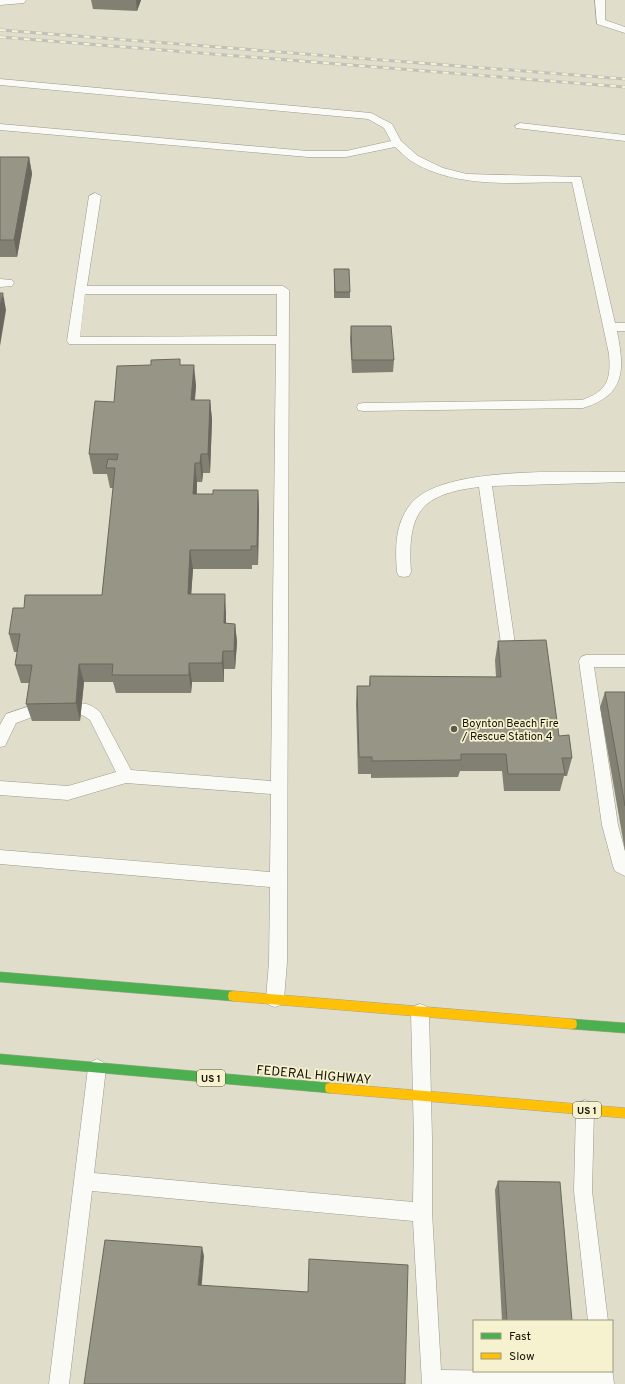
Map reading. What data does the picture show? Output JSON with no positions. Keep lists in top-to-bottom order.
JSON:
{
  "streets": {
    "main road": ["FEDERAL HIGHWAY", "US 1"]
  },
  "places": ["Boynton Beach Fire / Rescue Station 4"],
  "legend": ["Fast", "Slow"]
}
